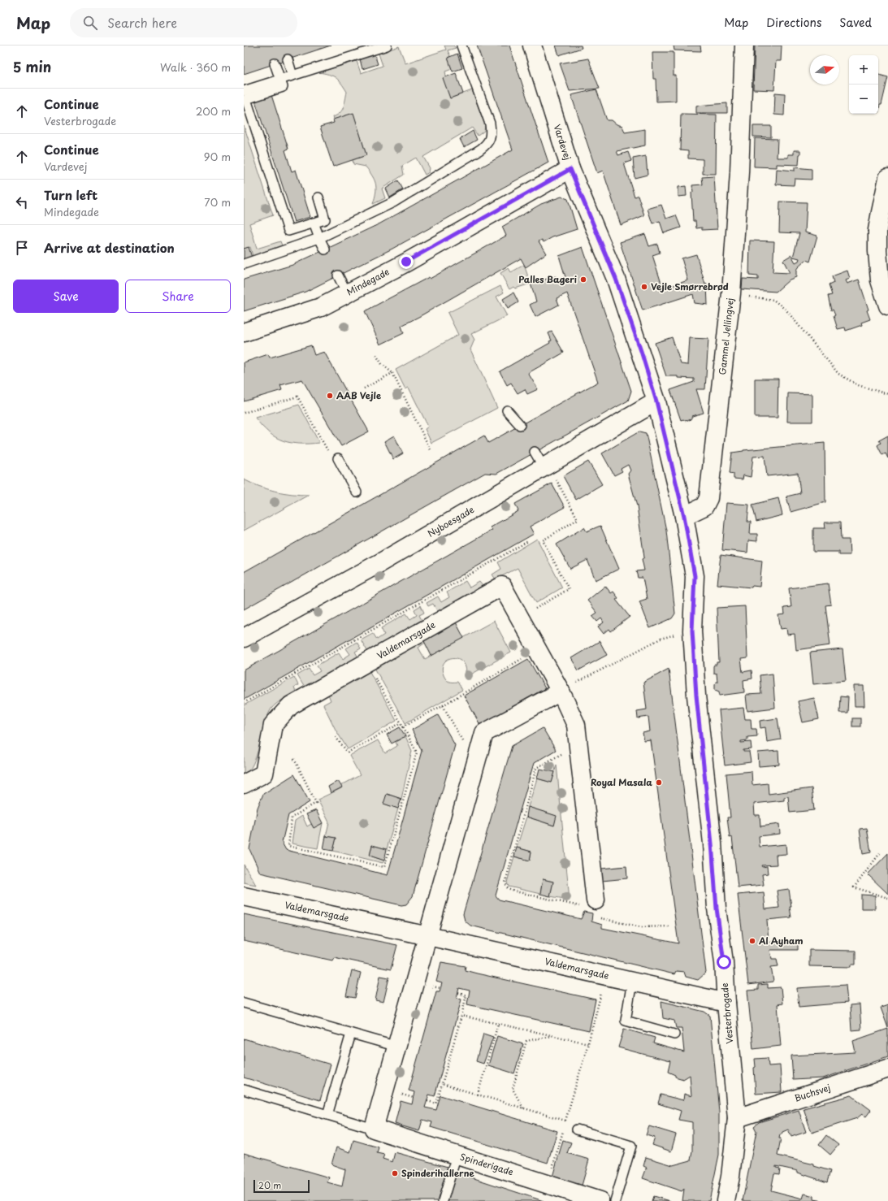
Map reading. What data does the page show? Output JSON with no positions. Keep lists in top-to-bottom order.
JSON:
{
  "streets": {
    "street": [
      "Vardevej",
      "Mindegade",
      "Gammel Jellingvej",
      "Nyboesgade",
      "Valdemarsgade",
      "Vesterbrogade",
      "Buchsvej",
      "Spinderigade"
    ]
  },
  "crossings": [
    ["Vardevej", "Mindegade"],
    ["Vardevej", "Nyboesgade"],
    ["Vardevej", "Vesterbrogade"],
    ["Gammel Jellingvej", "Vesterbrogade"],
    ["Nyboesgade", "Vesterbrogade"],
    ["Valdemarsgade", "Vesterbrogade"],
    ["Vesterbrogade", "Buchsvej"]
  ],
  "places": [
    "Palles Bageri",
    "Vejle Smørrebrød",
    "AAB Vejle",
    "Royal Masala",
    "Al Ayham",
    "Spinderihallerne"
  ],
  "scale_bar": "20 m",
  "north": "right",
  "page": {
    "header": "Map",
    "search": "Search here",
    "nav": ["Map", "Directions", "Saved"],
    "heading": ["5 min", "Walk · 360 m"],
    "map_buttons": ["+", "−"],
    "list": [
      ["Continue", "Vesterbrogade", "200 m"],
      ["Continue", "Vardevej", "90 m"],
      ["Turn left", "Mindegade", "70 m"],
      "Arrive at destination"
    ],
    "buttons": ["Save", "Share"],
    "scale": "20 m"
  }
}
